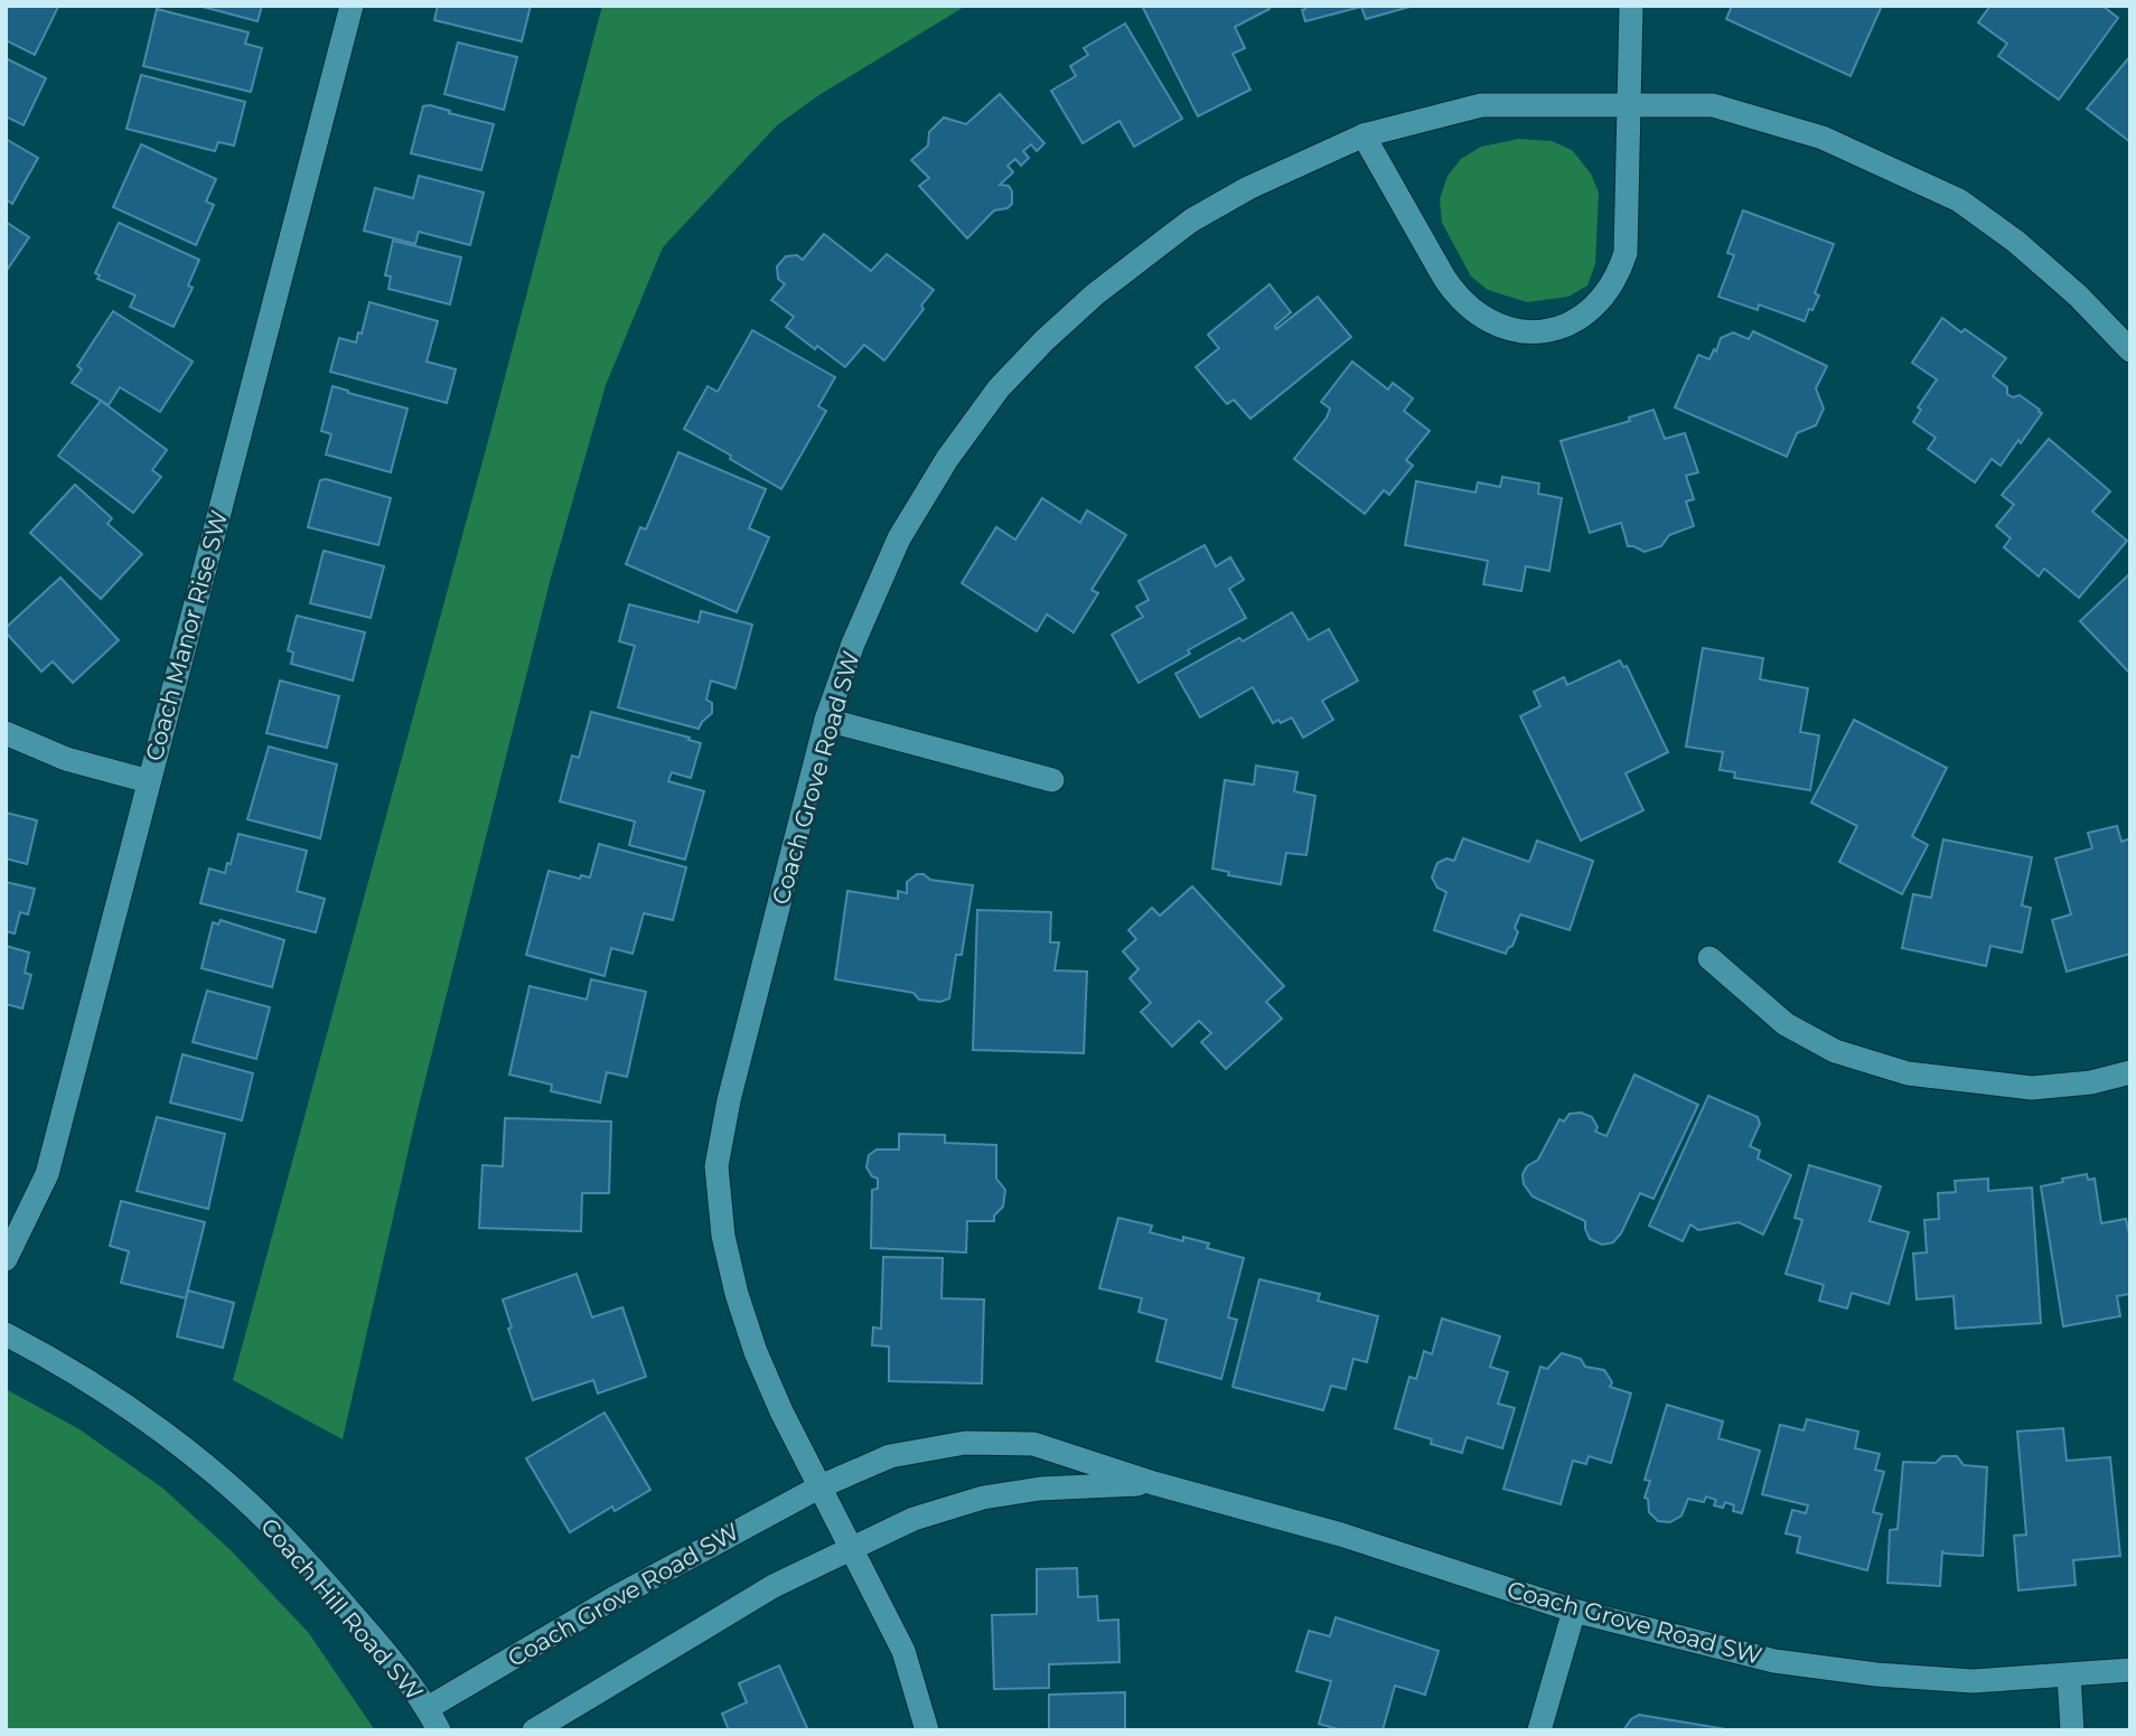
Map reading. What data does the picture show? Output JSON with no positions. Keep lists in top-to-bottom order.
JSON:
{
  "streets": {
    "street": ["Coach Manor Rise SW", "Coach Grove Road SW", "Coach Hill Road SW"]
  },
  "crossings": [
    ["Coach Grove Road SW", "Coach Hill Road SW"]
  ]
}
